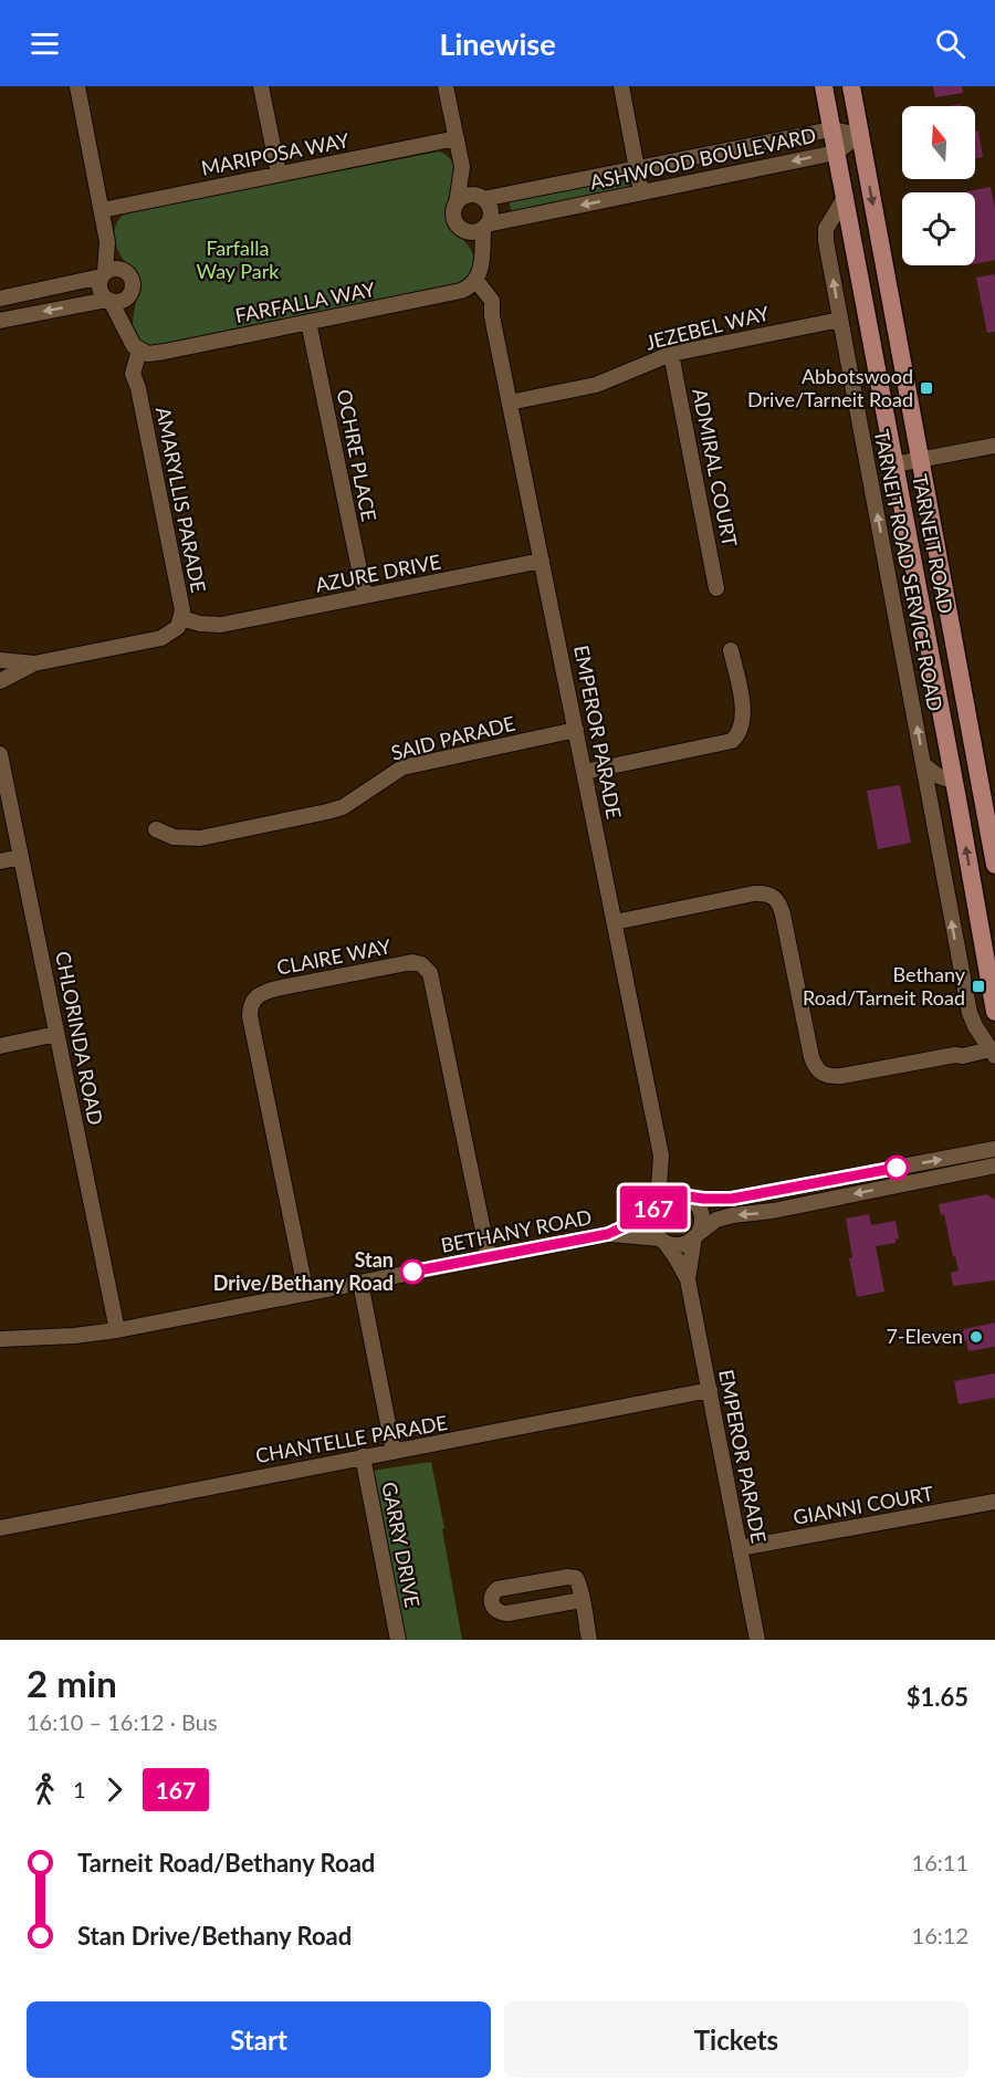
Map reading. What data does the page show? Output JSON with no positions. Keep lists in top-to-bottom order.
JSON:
{
  "streets": {
    "main road": ["TARNEIT ROAD"],
    "street": [
      "MARIPOSA WAY",
      "ASHWOOD BOULEVARD",
      "FARFALLA WAY",
      "JEZEBEL WAY",
      "OCHRE PLACE",
      "ADMIRAL COURT",
      "AMARYLLIS PARADE",
      "TARNEIT ROAD SERVICE ROAD",
      "AZURE DRIVE",
      "EMPEROR PARADE",
      "SAID PARADE",
      "CLAIRE WAY",
      "CHLORINDA ROAD",
      "BETHANY ROAD",
      "CHANTELLE PARADE",
      "GIANNI COURT",
      "GARRY DRIVE"
    ]
  },
  "crossings": [
    ["ASHWOOD BOULEVARD", "TARNEIT ROAD"],
    ["FARFALLA WAY", "OCHRE PLACE"],
    ["FARFALLA WAY", "AMARYLLIS PARADE"],
    ["FARFALLA WAY", "EMPEROR PARADE"],
    ["JEZEBEL WAY", "ADMIRAL COURT"],
    ["JEZEBEL WAY", "TARNEIT ROAD SERVICE ROAD"],
    ["JEZEBEL WAY", "EMPEROR PARADE"],
    ["OCHRE PLACE", "AZURE DRIVE"],
    ["AMARYLLIS PARADE", "AZURE DRIVE"],
    ["TARNEIT ROAD", "TARNEIT ROAD SERVICE ROAD"],
    ["AZURE DRIVE", "EMPEROR PARADE"],
    ["EMPEROR PARADE", "SAID PARADE"],
    ["EMPEROR PARADE", "BETHANY ROAD"],
    ["EMPEROR PARADE", "CHANTELLE PARADE"],
    ["EMPEROR PARADE", "GIANNI COURT"],
    ["CLAIRE WAY", "BETHANY ROAD"],
    ["CHLORINDA ROAD", "BETHANY ROAD"],
    ["CHANTELLE PARADE", "GARRY DRIVE"]
  ],
  "one_way": ["TARNEIT ROAD SERVICE ROAD"],
  "parks": ["Farfalla Way Park"],
  "places": {
    "transit": ["Abbotswood Drive/Tarneit Road", "Bethany Road/Tarneit Road"],
    "other": ["Stan Drive/Bethany Road", "7-Eleven"]
  },
  "lines": ["bus line 167"],
  "north": "top",
  "page": {
    "header": "Linewise",
    "on_map": "167",
    "heading": ["2 min", "16:10 – 16:12 · Bus", "$1.65"],
    "legs": ["1", "167"],
    "list": [
      {
        "name": "Tarneit Road/Bethany Road",
        "value": "16:11"
      },
      {
        "name": "Stan Drive/Bethany Road",
        "value": "16:12"
      }
    ],
    "buttons": ["Start", "Tickets"]
  }
}
